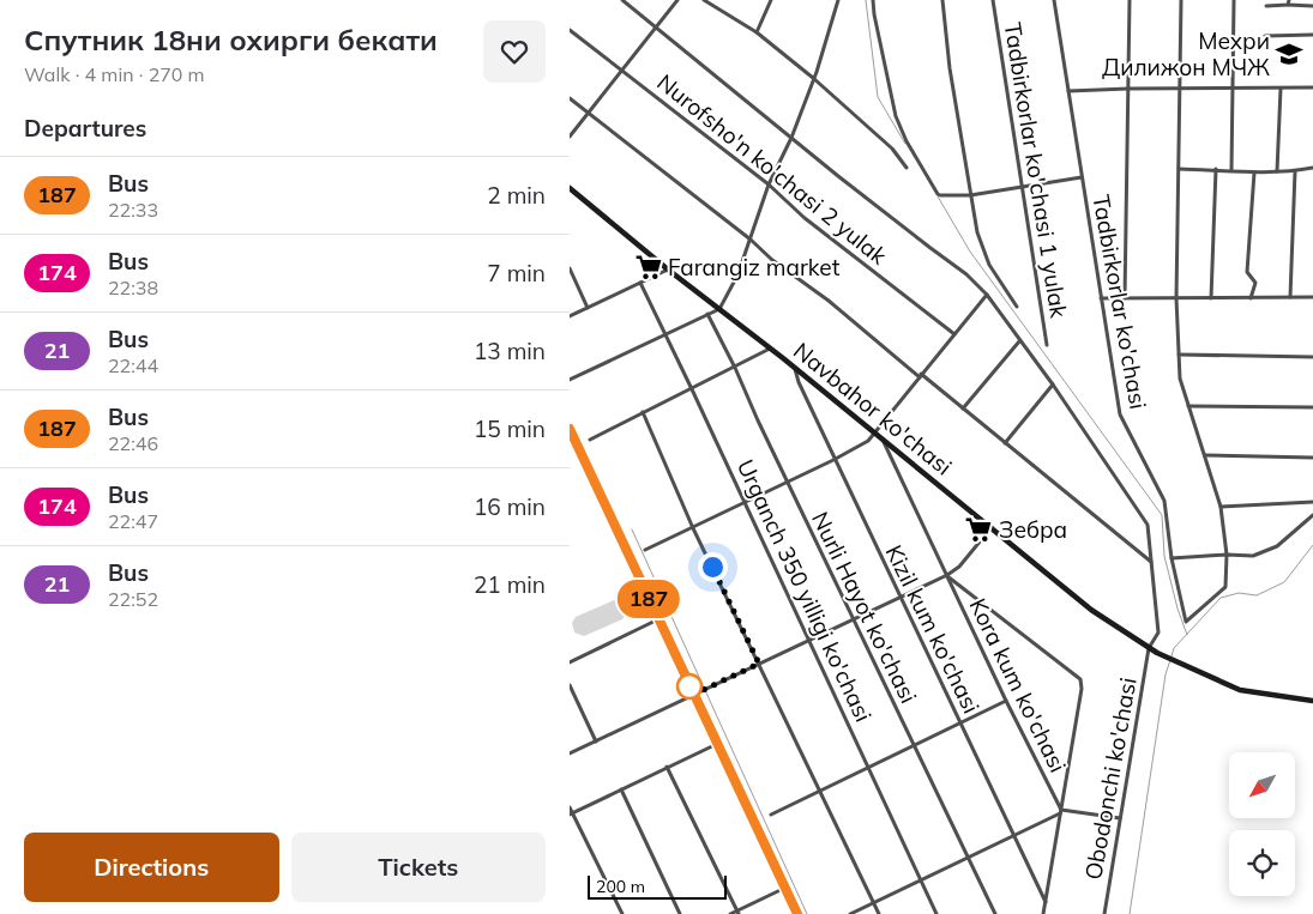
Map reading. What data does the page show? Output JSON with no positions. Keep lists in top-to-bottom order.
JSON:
{
  "streets": {
    "main road": ["Navbahor ko'chasi"],
    "street": [
      "Nurofsho'n ko'chasi 2 yulak",
      "Tadbirkorlar ko'chasi 1 yulak",
      "Tadbirkorlar ko'chasi",
      "Urganch 350 yilligi ko'chasi",
      "Nurli Hayot ko'chasi",
      "Kizil kum ko'chasi",
      "Kora kum ko'chasi",
      "Obodonchi ko'chasi"
    ]
  },
  "crossings": [
    ["Navbahor ko'chasi", "Kizil kum ko'chasi"],
    ["Navbahor ko'chasi", "Kora kum ko'chasi"],
    ["Navbahor ko'chasi", "Obodonchi ko'chasi"],
    ["Kizil kum ko'chasi", "Kora kum ko'chasi"]
  ],
  "places": {
    "school or university": ["Мехри Дилижон МЧЖ"],
    "supermarket": ["Farangiz market", "Зебра"]
  },
  "lines": ["bus line 187"],
  "scale_bar": "200 m",
  "north": "bottom left",
  "page": {
    "heading": [
      ["Спутник 18ни охирги бекати", "Walk · 4 min · 270 m"],
      "Departures"
    ],
    "on_map": "187",
    "list": [
      {
        "mark": "187",
        "name": "Bus",
        "note": "22:33",
        "value": "2 min"
      },
      {
        "mark": "174",
        "name": "Bus",
        "note": "22:38",
        "value": "7 min"
      },
      {
        "mark": "21",
        "name": "Bus",
        "note": "22:44",
        "value": "13 min"
      },
      {
        "mark": "187",
        "name": "Bus",
        "note": "22:46",
        "value": "15 min"
      },
      {
        "mark": "174",
        "name": "Bus",
        "note": "22:47",
        "value": "16 min"
      },
      {
        "mark": "21",
        "name": "Bus",
        "note": "22:52",
        "value": "21 min"
      }
    ],
    "buttons": ["Directions", "Tickets"],
    "scale": "200 m"
  }
}
